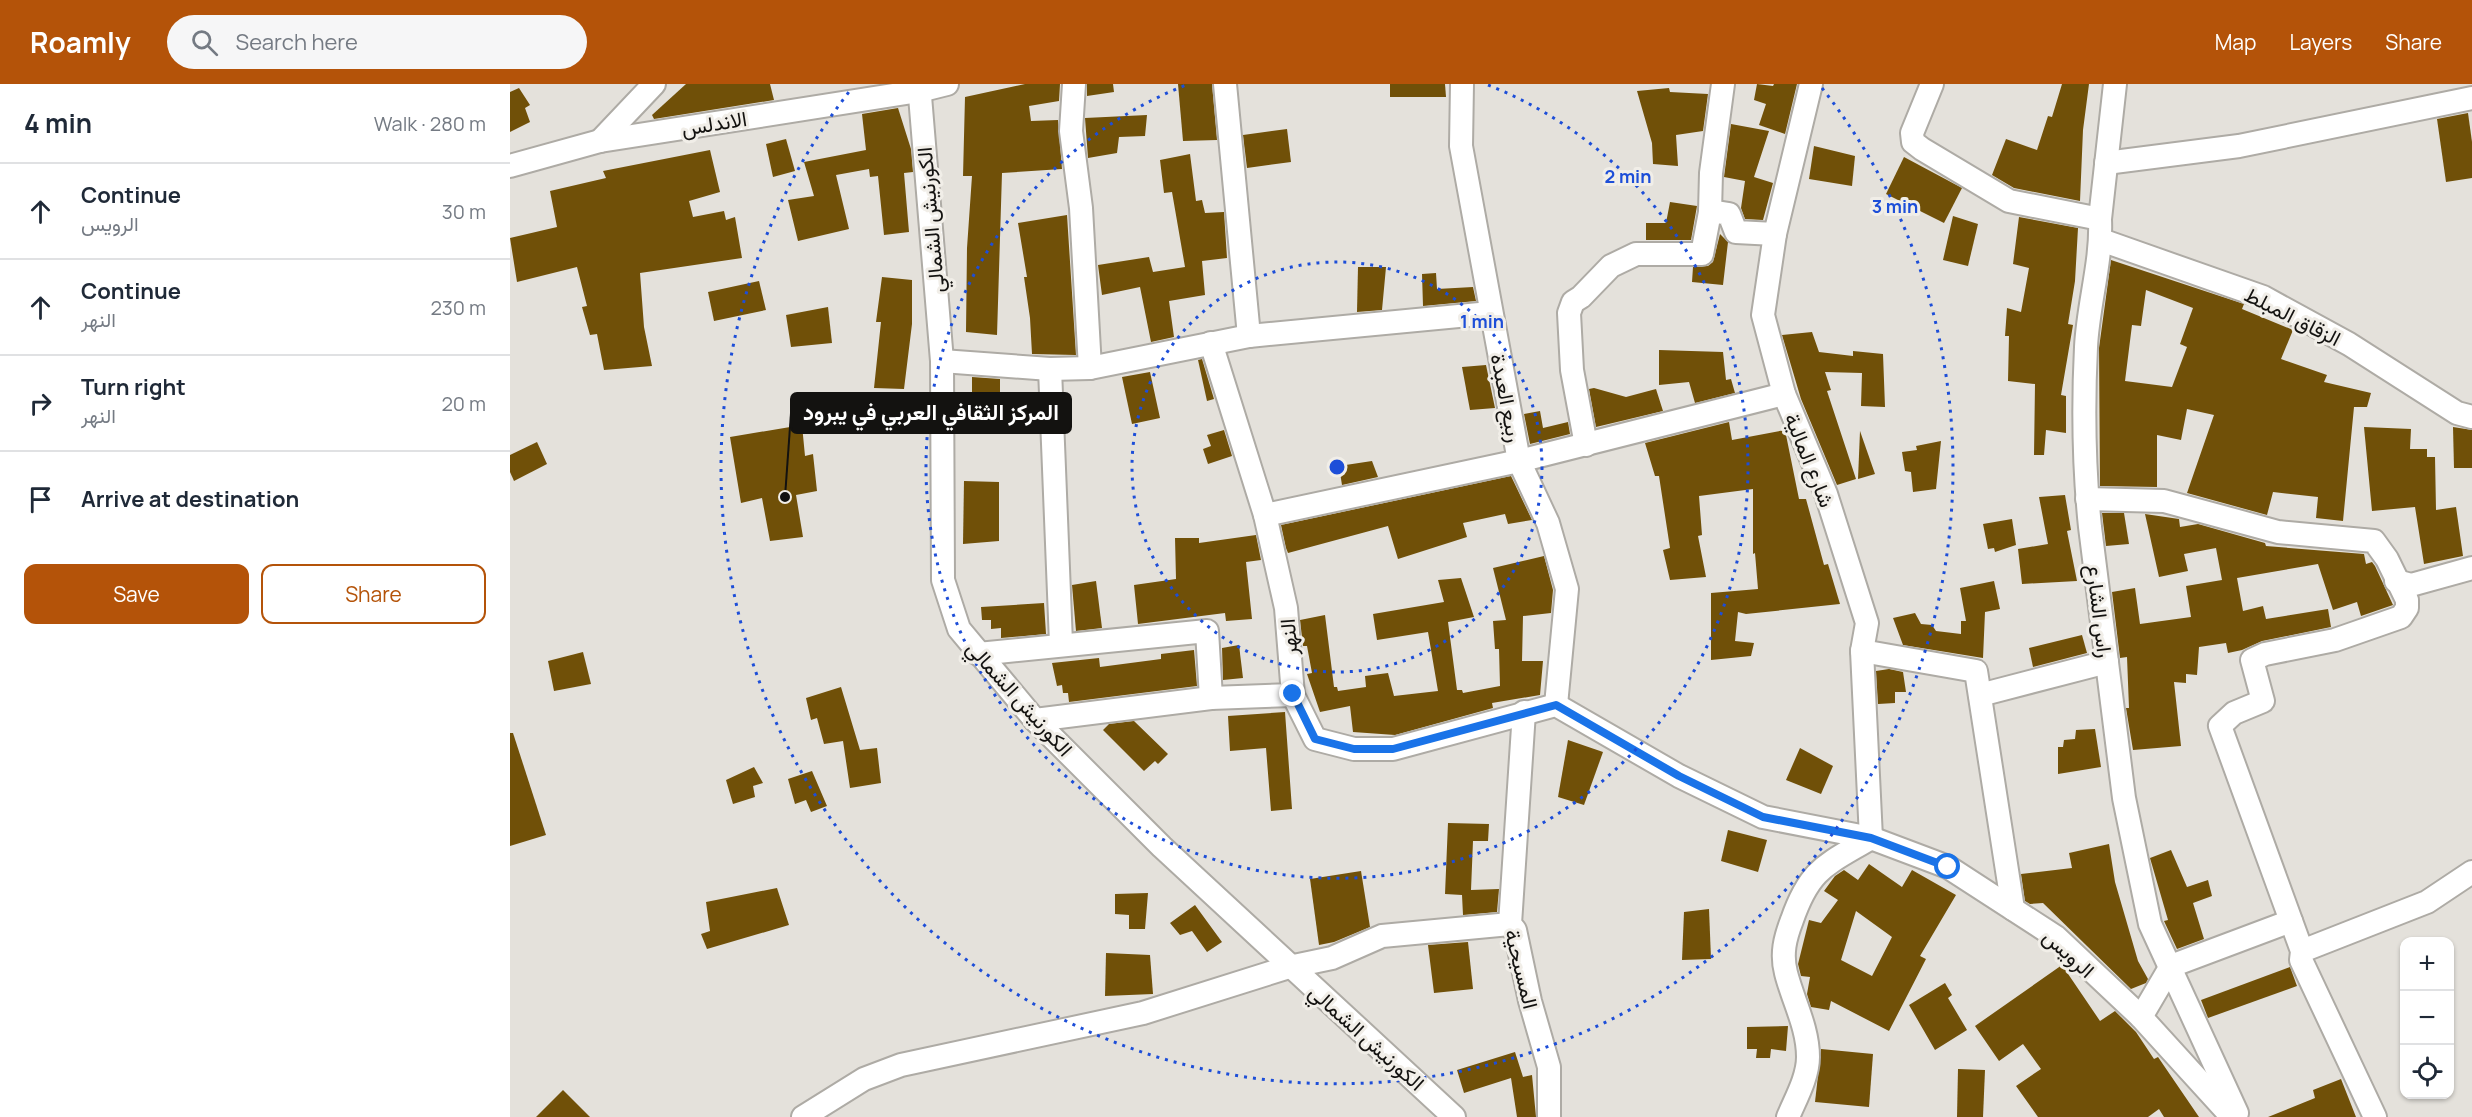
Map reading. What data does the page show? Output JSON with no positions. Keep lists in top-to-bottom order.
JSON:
{
  "streets": {
    "street": [
      "الاندلس",
      "الكورنيش الشمالي",
      "الزقاق المبلط",
      "ربيع العبدة",
      "شارع المالية",
      "راس الشارع",
      "النهر",
      "الرويس",
      "المسيحية"
    ]
  },
  "crossings": [
    ["الاندلس", "الكورنيش الشمالي"],
    ["الزقاق المبلط", "راس الشارع"],
    ["ربيع العبدة", "النهر"],
    ["شارع المالية", "الرويس"],
    ["النهر", "المسيحية"]
  ],
  "places": ["المركز الثقافي العربي في يبرود"],
  "page": {
    "header": "Roamly",
    "search": "Search here",
    "nav": ["Map", "Layers", "Share"],
    "heading": ["4 min", "Walk · 280 m"],
    "list": [
      ["Continue", "الرويس", "30 m"],
      ["Continue", "النهر", "230 m"],
      ["Turn right", "النهر", "20 m"],
      "Arrive at destination"
    ],
    "buttons": ["Save", "Share"],
    "map_buttons": ["+", "−"]
  },
  "rings": ["2 min", "3 min", "1 min"]
}
